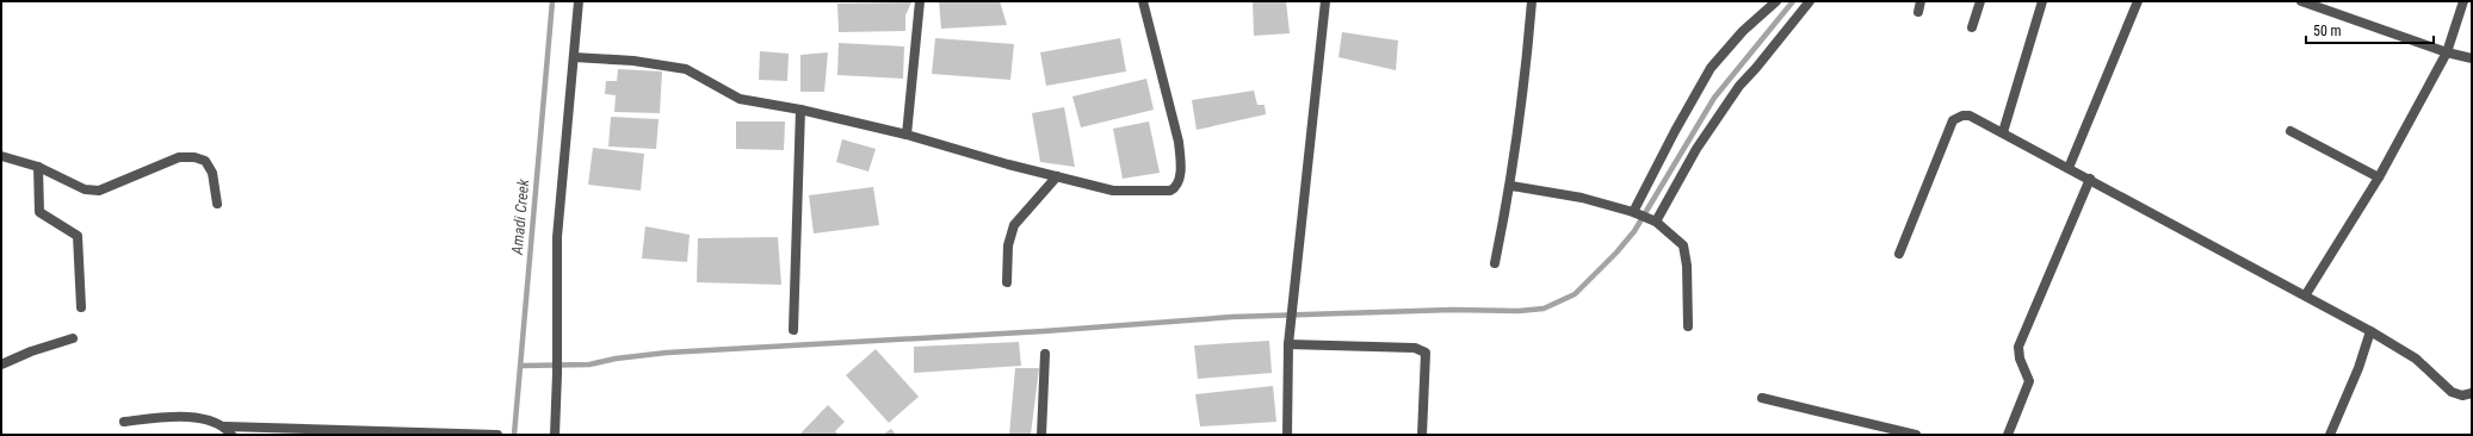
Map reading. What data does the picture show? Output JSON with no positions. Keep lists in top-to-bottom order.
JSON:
{
  "water": ["Amadi Creek"],
  "scale_bar": "50 m"
}
